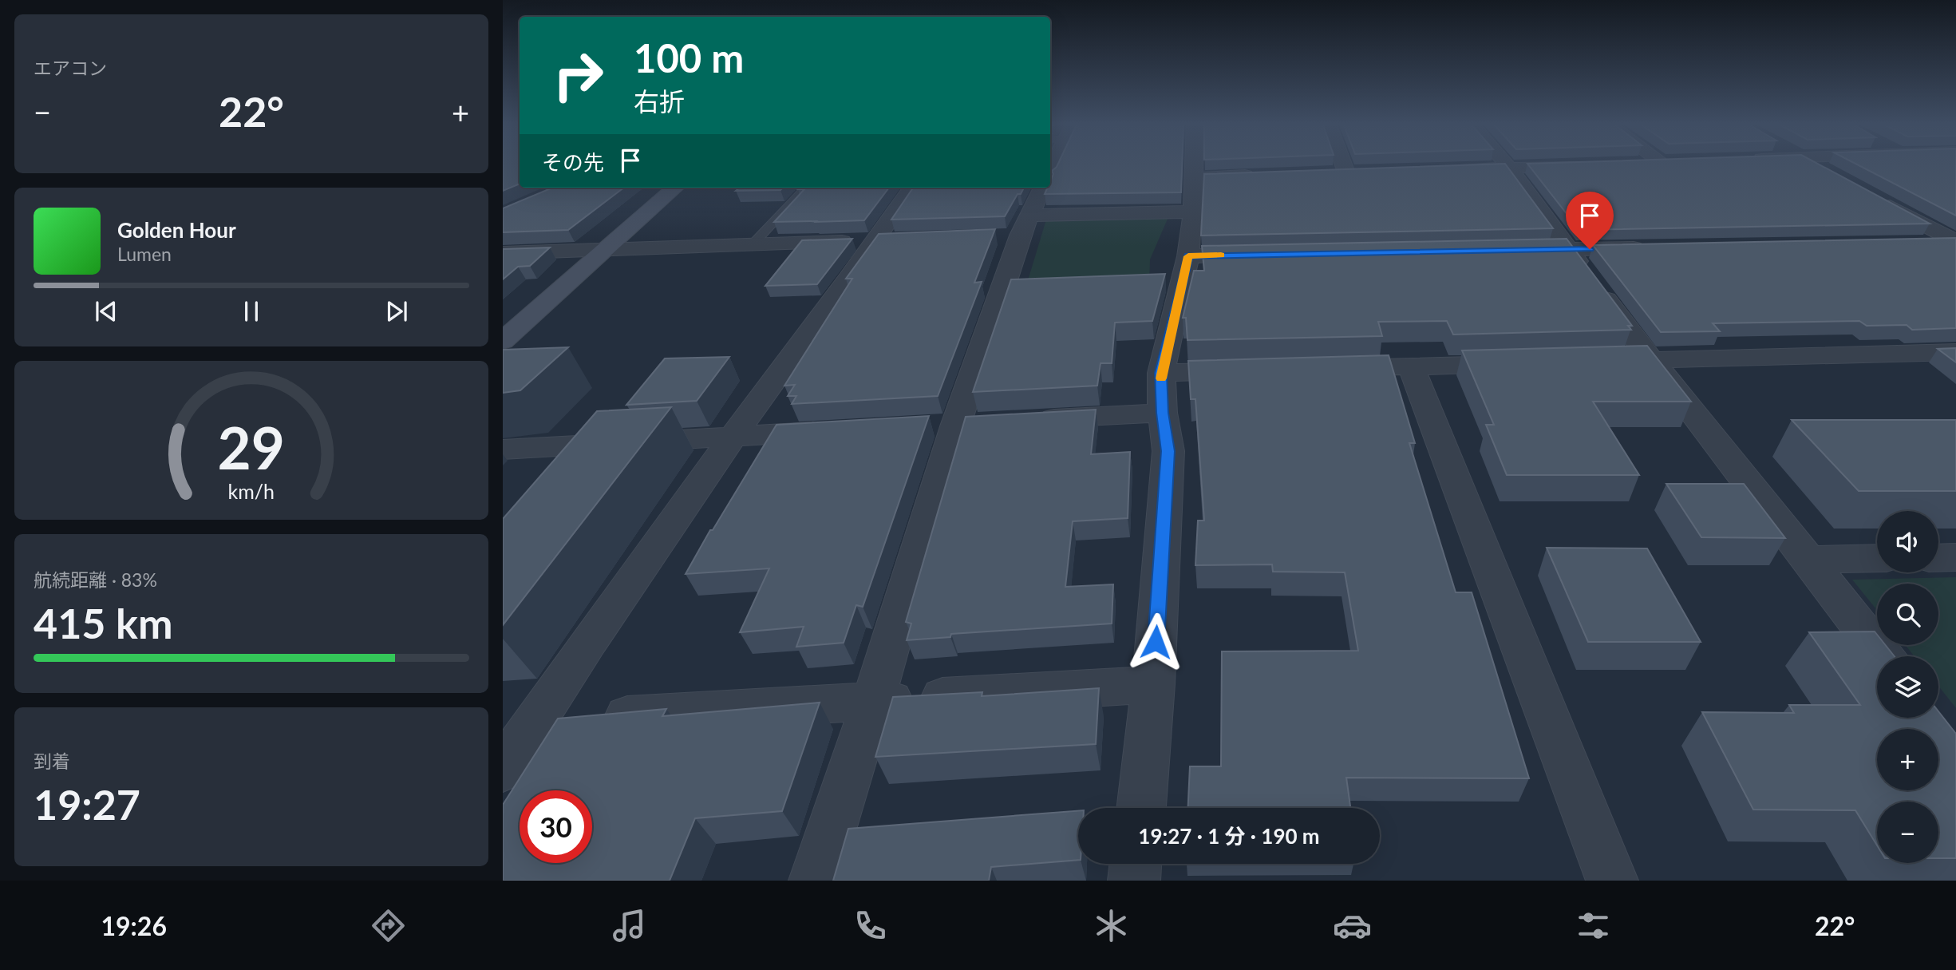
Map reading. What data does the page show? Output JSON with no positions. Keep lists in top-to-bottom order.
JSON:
{
  "page": {
    "tile": [
      "エアコン",
      ["航続距離 · 83%", "415 km"],
      ["到着", "19:27"]
    ],
    "turn": ["100 m", "右折"],
    "heat": ["−", "22°", "+"],
    "then": "その先",
    "song": ["Golden Hour", "Lumen"],
    "map_buttons": ["+", "−"],
    "limit": "30",
    "trip": "19:27 · 1 分 · 190 m",
    "tabs": ["19:26", "22°"],
    "gauge": ["29", "km/h"]
  }
}
